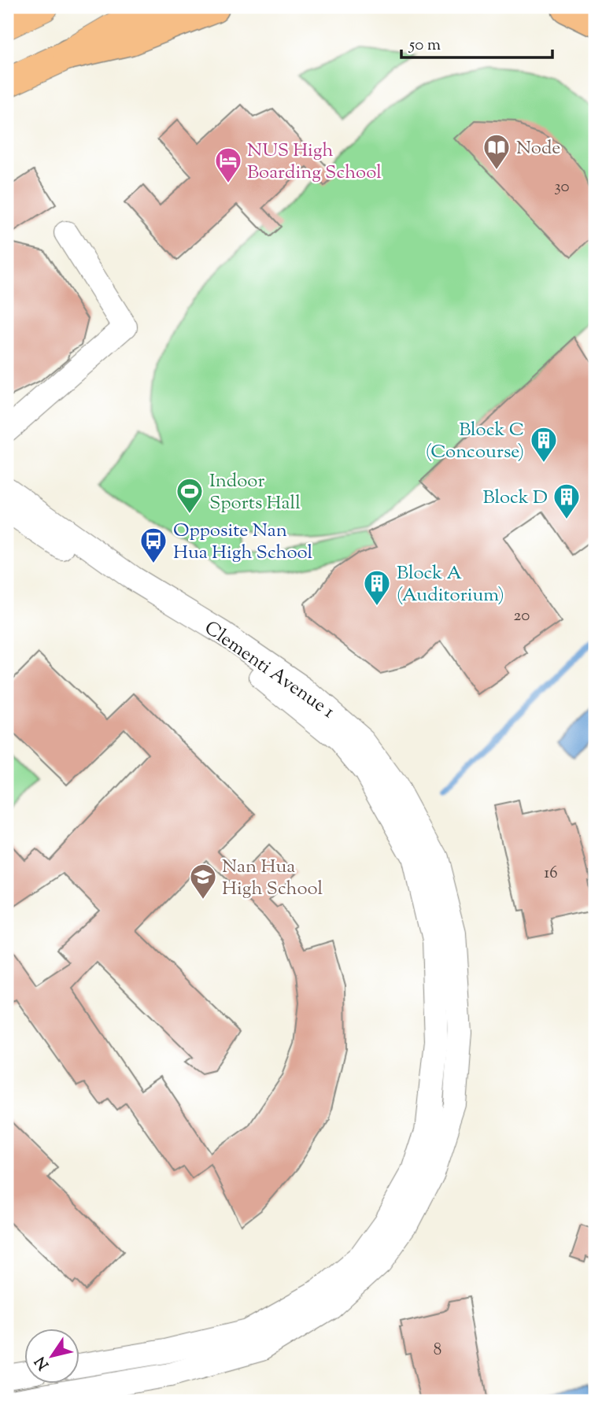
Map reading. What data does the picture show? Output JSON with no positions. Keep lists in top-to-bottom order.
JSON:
{
  "streets": {
    "street": ["Clementi Avenue 1"]
  },
  "places": {
    "library": ["Node"],
    "hotel": ["NUS High Boarding School"],
    "building": ["Block C (Concourse)", "Block D", "Block A (Auditorium)"],
    "sports": ["Indoor Sports Hall"],
    "bus stop": ["Opposite Nan Hua High School"],
    "school or university": ["Nan Hua High School"]
  },
  "house_numbers": [
    "30",
    "20",
    "16",
    "8"
  ],
  "scale_bar": "50 m",
  "north": "bottom left"
}
